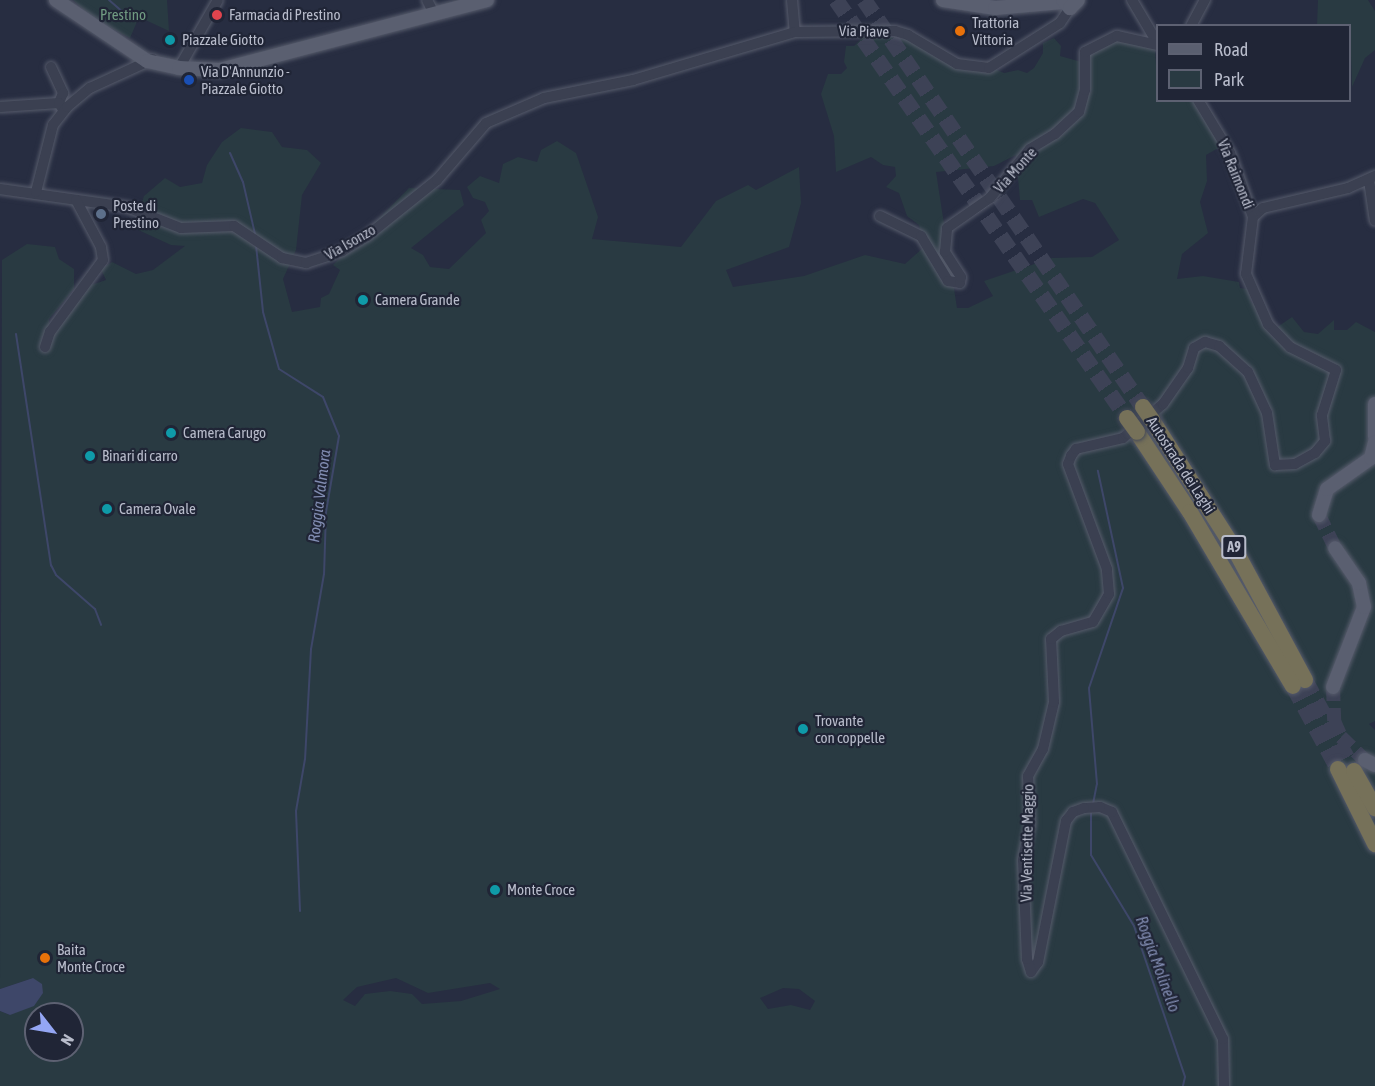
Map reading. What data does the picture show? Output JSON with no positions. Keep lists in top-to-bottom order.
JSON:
{
  "streets": {
    "highway": ["Autostrada dei Laghi", "A9"],
    "street": [
      "Via Piave",
      "Via Monte",
      "Via Raimondi",
      "Via Isonzo",
      "Via Ventisette Maggio"
    ]
  },
  "crossings": [
    ["Via Piave", "Via Isonzo"],
    ["Via Raimondi", "Via Ventisette Maggio"]
  ],
  "water": ["Roggia Valmora", "Roggia Molinello"],
  "parks": ["Prestino"],
  "places": [
    "Farmacia di Prestino",
    "Trattoria Vittoria",
    "Piazzale Giotto",
    "Via D'Annunzio - Piazzale Giotto",
    "Poste di Prestino",
    "Camera Grande",
    "Camera Carugo",
    "Binari di carro",
    "Camera Ovale",
    "Trovante con coppelle",
    "Monte Croce",
    "Baita Monte Croce"
  ],
  "legend": ["Road", "Park"],
  "north": "bottom right"
}
